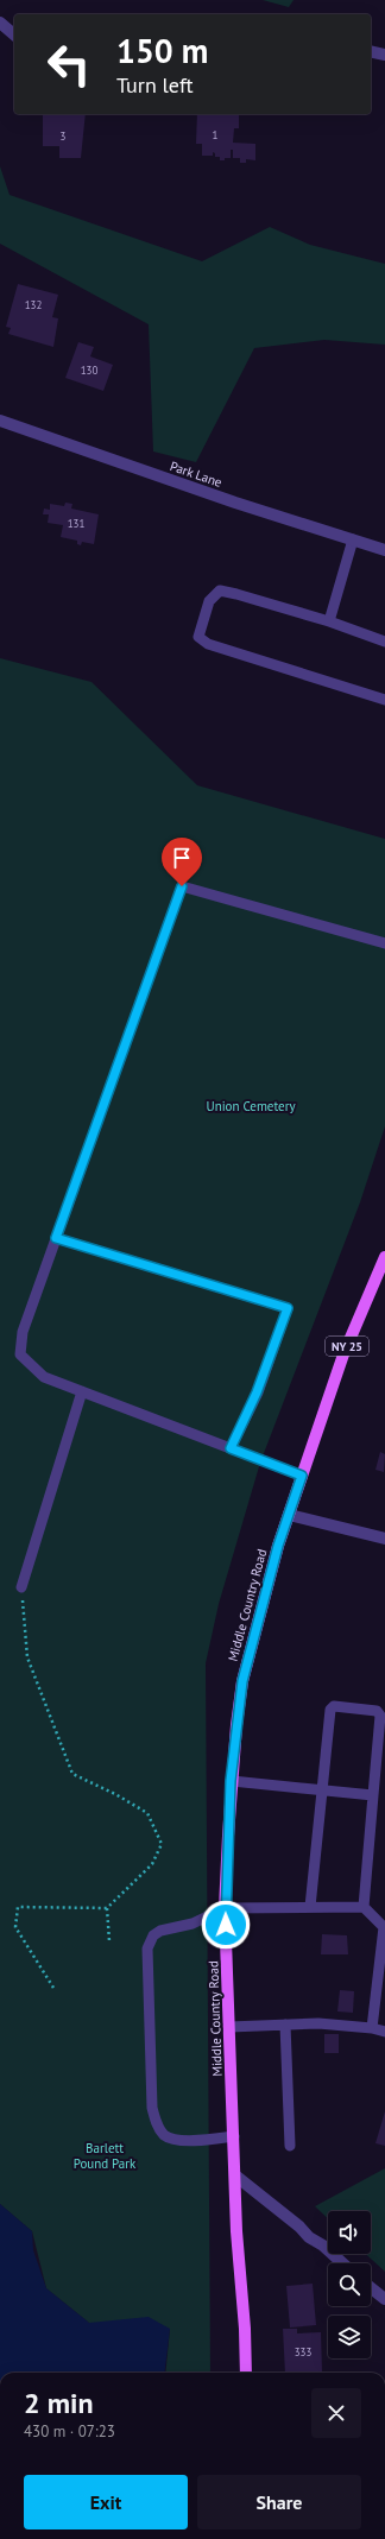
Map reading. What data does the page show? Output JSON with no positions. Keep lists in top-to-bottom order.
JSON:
{
  "streets": {
    "main road": ["NY 25", "Middle Country Road"],
    "street": ["Park Lane"]
  },
  "parks": ["Union Cemetery", "Barlett Pound Park"],
  "house_numbers": [
    "1",
    "3",
    "132",
    "130",
    "131",
    "333"
  ],
  "page": {
    "turn": ["150 m", "Turn left"],
    "heading": ["2 min", "430 m · 07:23"],
    "buttons": ["Exit", "Share"]
  }
}
